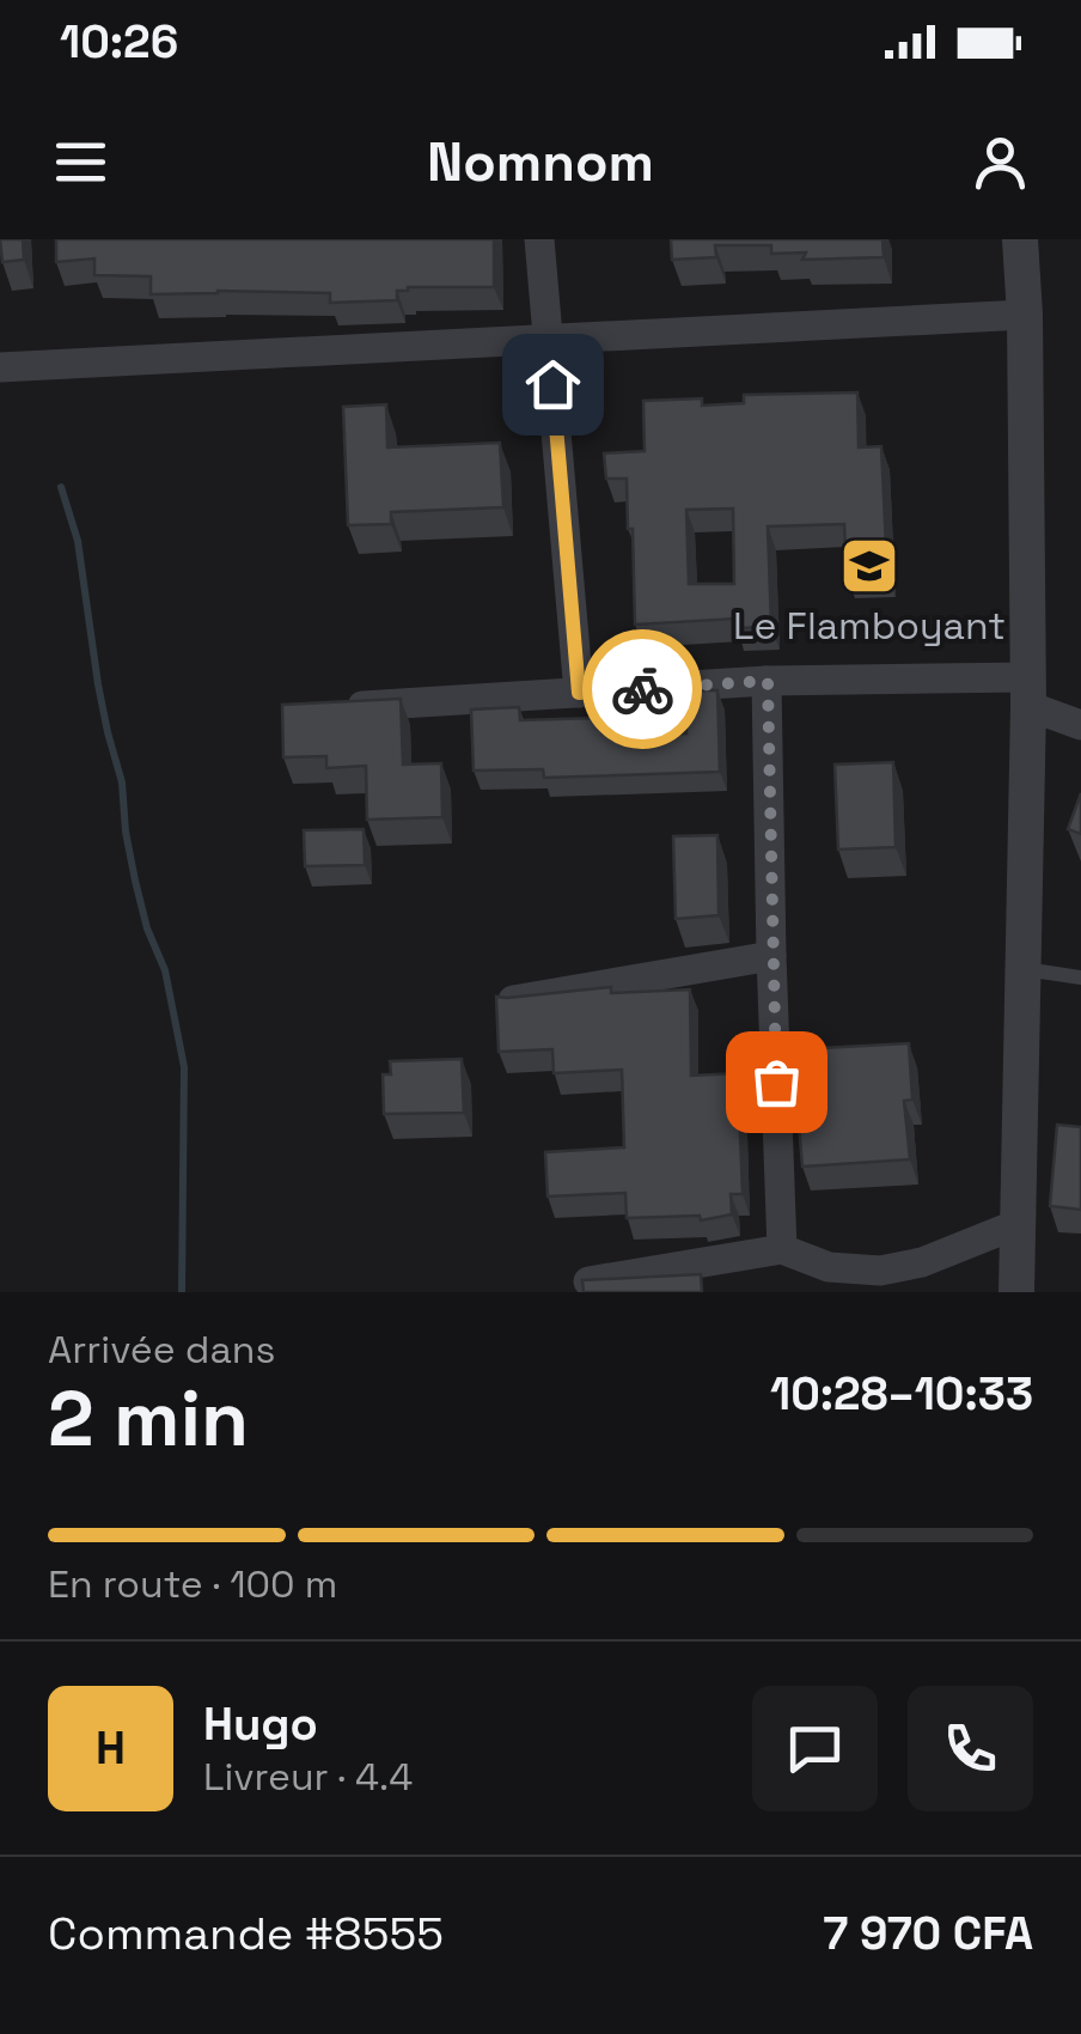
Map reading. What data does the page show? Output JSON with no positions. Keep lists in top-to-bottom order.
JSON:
{
  "places": {
    "school or university": ["Le Flamboyant"]
  },
  "page": {
    "status": "10:26",
    "header": "Nomnom",
    "heading": ["2 min", "Arrivée dans", "10:28–10:33"],
    "panel": [
      "Hugo",
      "Livreur · 4.4",
      "Commande #8555",
      "7 970 CFA"
    ],
    "bar": "En route · 100 m",
    "round": "H"
  }
}
